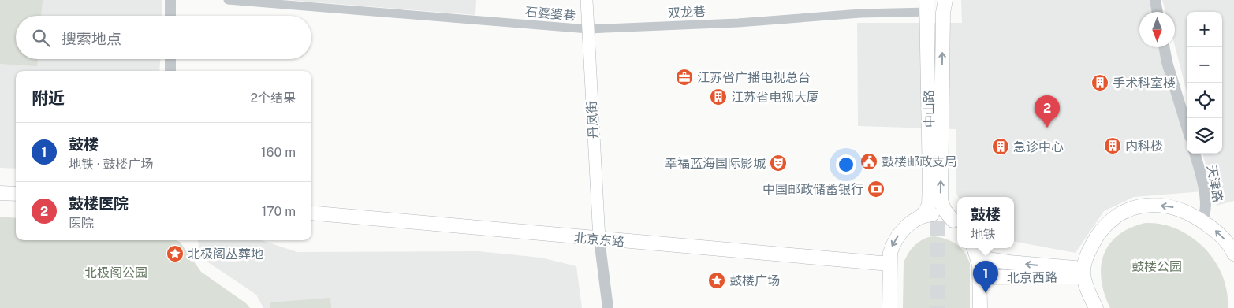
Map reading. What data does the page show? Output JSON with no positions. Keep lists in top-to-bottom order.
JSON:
{
  "streets": {
    "main road": [
      "中山路",
      "丹凤街",
      "北京东路",
      "北京西路"
    ],
    "street": ["双龙巷", "石婆婆巷", "天津路"]
  },
  "crossings": [
    ["双龙巷", "石婆婆巷"],
    ["双龙巷", "中山路"],
    ["双龙巷", "丹凤街"],
    ["石婆婆巷", "丹凤街"],
    ["丹凤街", "北京东路"]
  ],
  "parks": ["鼓楼公园", "北极阁公园"],
  "places": {
    "office": ["江苏省广播电视总台"],
    "building": [
      "手术科室楼",
      "江苏省电视大厦",
      "内科楼",
      "急诊中心"
    ],
    "public building": ["鼓楼邮政支局"],
    "theatre": ["幸福蓝海国际影城"],
    "bank": ["中国邮政储蓄银行"],
    "place": ["北极阁丛葬地", "鼓楼广场"]
  },
  "north": "bottom",
  "page": {
    "map_buttons": ["+", "−"],
    "search": "搜索地点",
    "heading": ["附近", "2个结果"],
    "pins": ["2", "1"],
    "list": [
      {
        "mark": "1",
        "name": "鼓楼",
        "note": "地铁 · 鼓楼广场",
        "value": "160 m"
      },
      {
        "mark": "2",
        "name": "鼓楼医院",
        "note": "医院",
        "value": "170 m"
      }
    ],
    "popup": ["鼓楼", "地铁"]
  }
}
